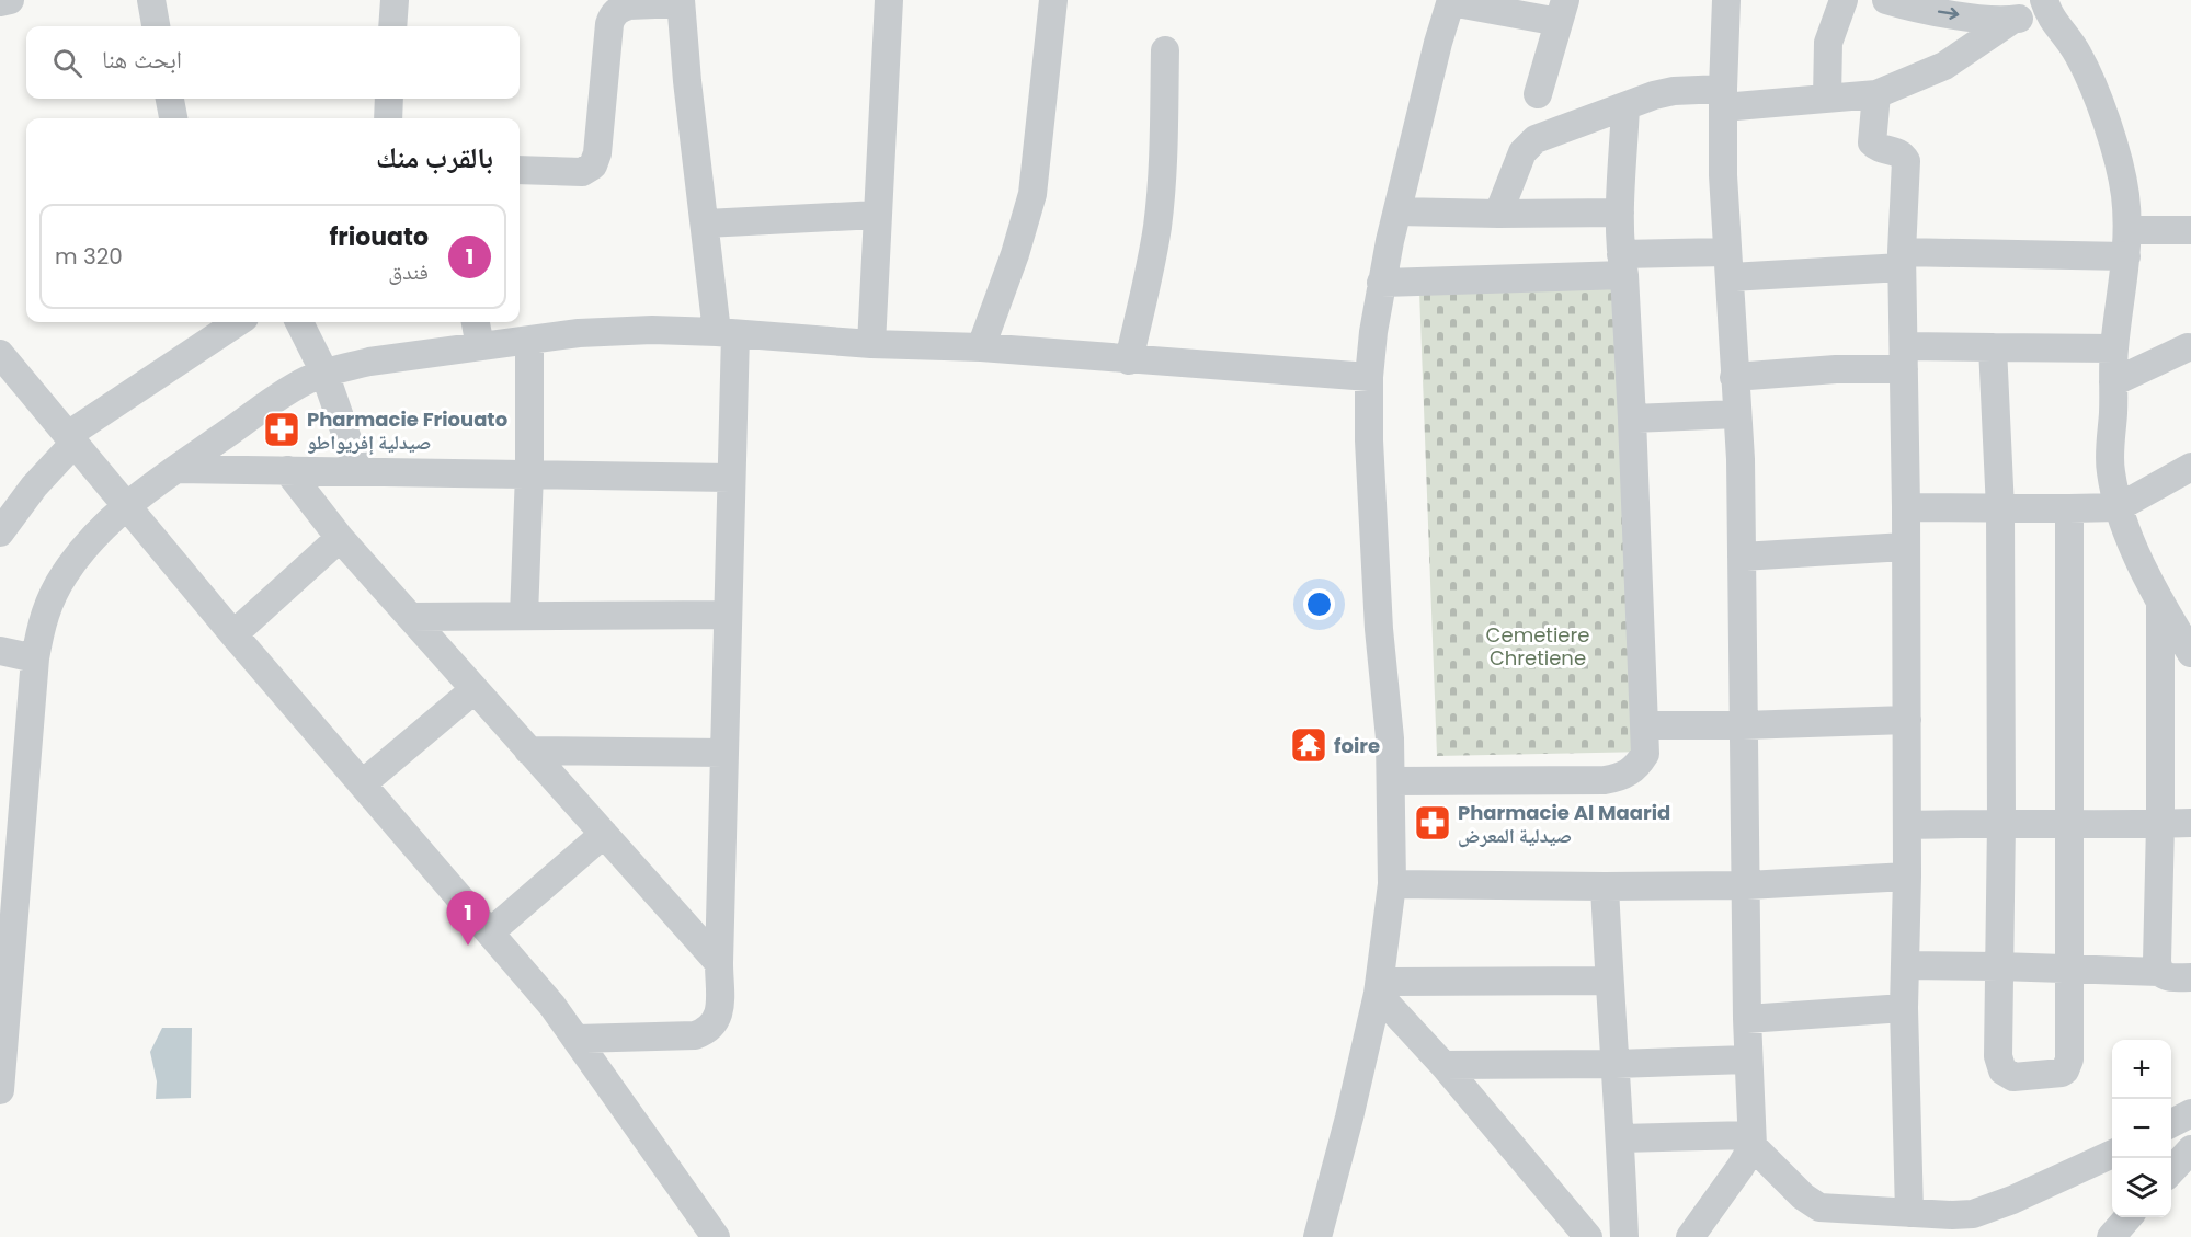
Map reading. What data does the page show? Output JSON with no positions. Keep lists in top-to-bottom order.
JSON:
{
  "parks": ["Cemetiere Chretiene"],
  "places": {
    "pharmacy": ["Pharmacie Friouato صيدلية إفريواطو", "Pharmacie Al Maarid صيدلية المعرض"],
    "temple": ["foire"]
  },
  "page": {
    "search": "ابحث هنا",
    "heading": "بالقرب منك",
    "list": [
      {
        "mark": "1",
        "name": "friouato",
        "note": "فندق",
        "value": "320 m"
      }
    ],
    "pins": "1",
    "map_buttons": ["+", "−"]
  }
}
